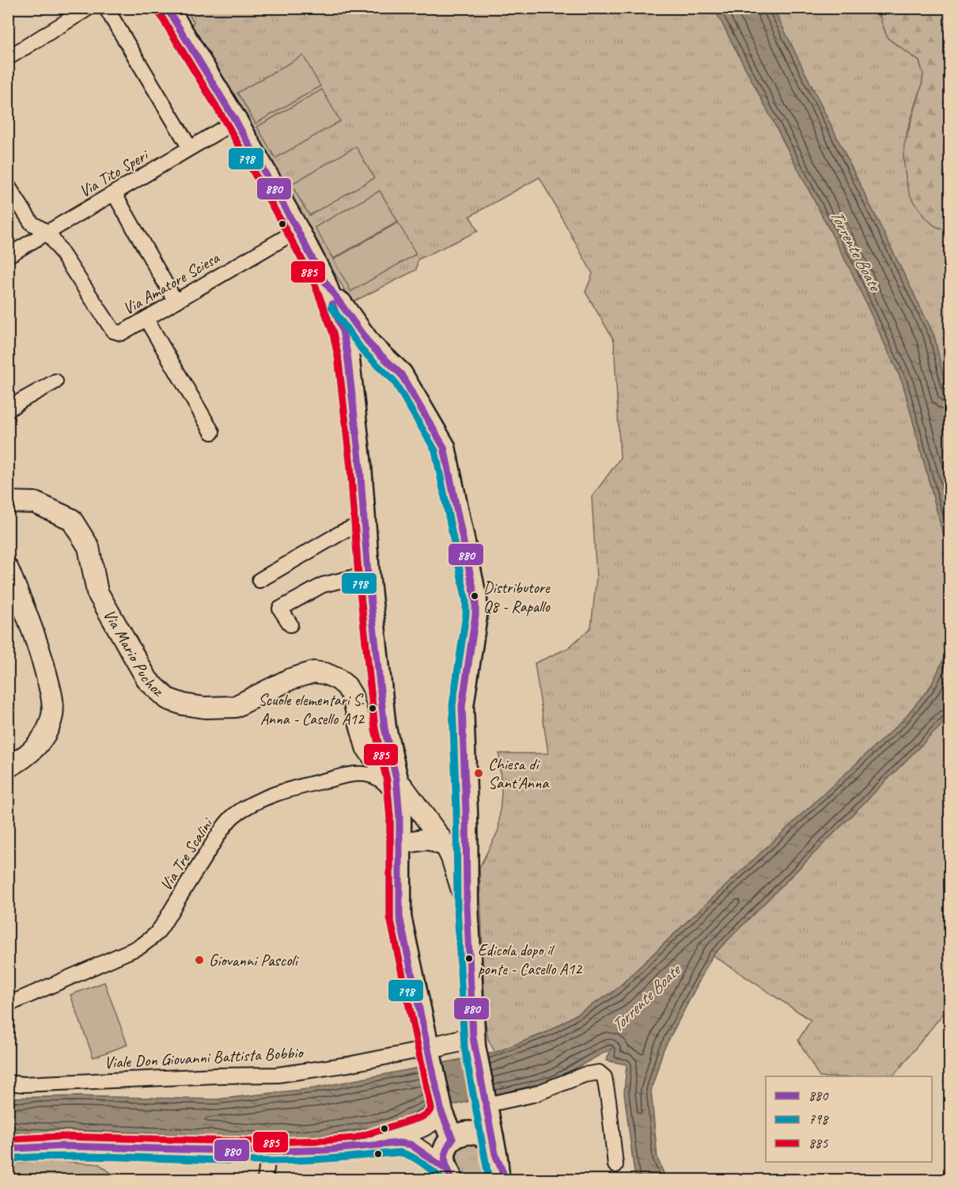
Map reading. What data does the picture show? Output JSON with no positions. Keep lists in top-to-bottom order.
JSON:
{
  "streets": {
    "street": [
      "Via Tito Speri",
      "Via Amatore Sciesa",
      "Via Mario Puchoz",
      "Via Tre Scalini",
      "Viale Don Giovanni Battista Bobbio"
    ]
  },
  "crossings": [
    ["Via Tito Speri", "Via Amatore Sciesa"]
  ],
  "water": ["Torrente Boate"],
  "places": [
    "Distributore Q8 - Rapallo",
    "Scuole elementari S. Anna - Casello A12",
    "Chiesa di Sant'Anna",
    "Edicola dopo il ponte - Casello A12",
    "Giovanni Pascoli"
  ],
  "lines": ["transit line 880", "transit line 798", "transit line 885"],
  "legend": ["880", "798", "885"]
}
